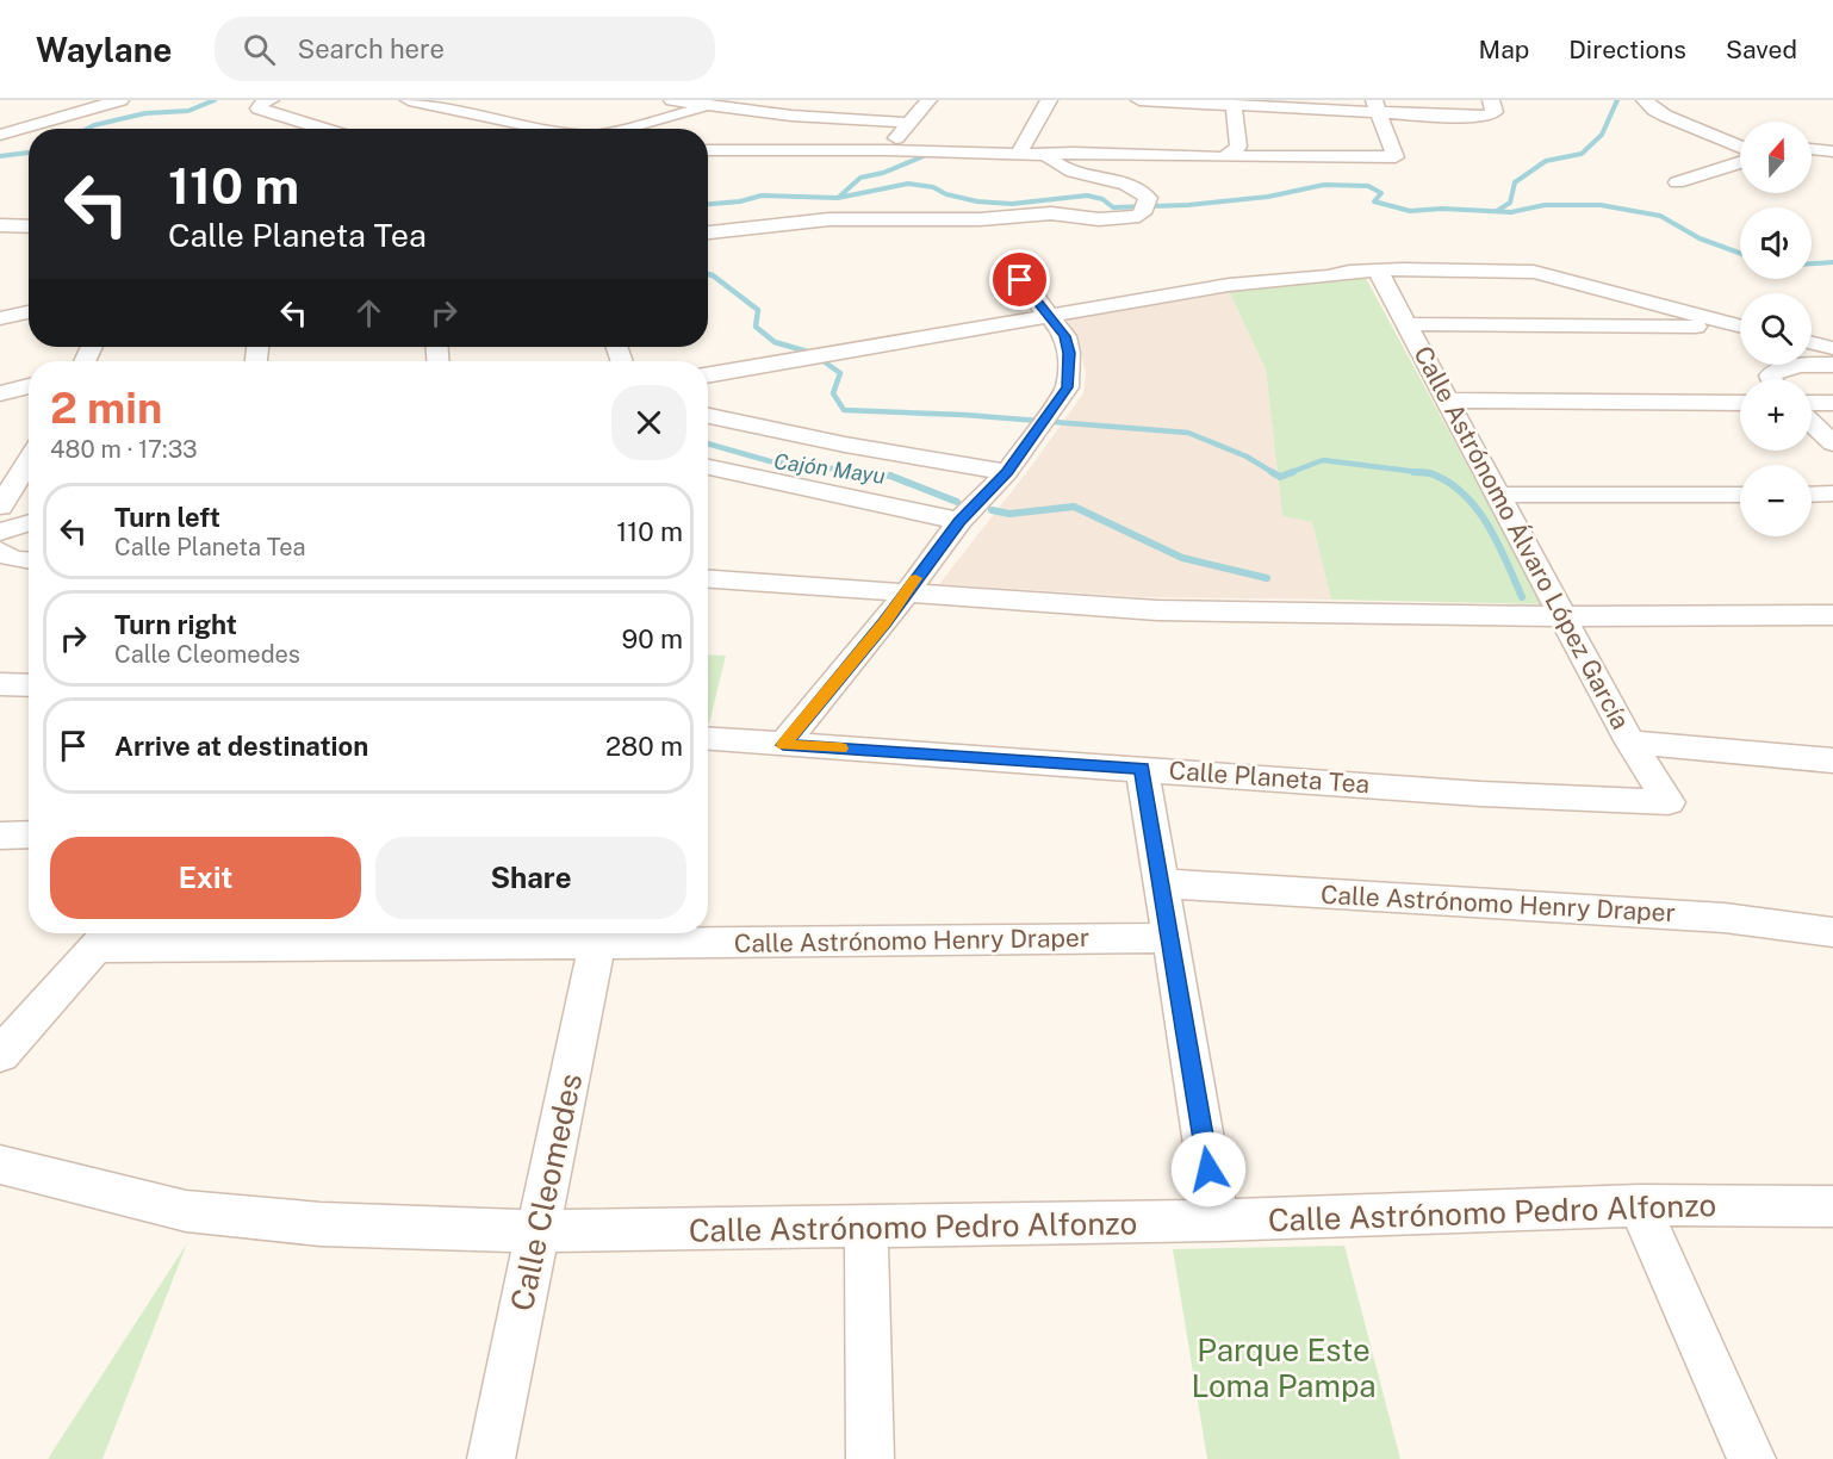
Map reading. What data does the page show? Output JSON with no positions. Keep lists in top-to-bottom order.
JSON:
{
  "streets": {
    "street": [
      "Calle Astrónomo Álvaro López García",
      "Calle Planeta Tea",
      "Calle Astrónomo Henry Draper",
      "Calle Cleomedes",
      "Calle Astrónomo Pedro Alfonzo"
    ]
  },
  "crossings": [
    ["Calle Astrónomo Álvaro López García", "Calle Planeta Tea"],
    ["Calle Astrónomo Henry Draper", "Calle Cleomedes"],
    ["Calle Cleomedes", "Calle Astrónomo Pedro Alfonzo"]
  ],
  "water": ["Cajón Mayu"],
  "parks": ["Parque Este Loma Pampa"],
  "north": "top",
  "page": {
    "header": "Waylane",
    "search": "Search here",
    "nav": ["Map", "Directions", "Saved"],
    "map_buttons": ["+", "−"],
    "turn": ["110 m", "Calle Planeta Tea"],
    "heading": ["2 min", "480 m · 17:33"],
    "list": [
      {
        "name": "Turn left",
        "note": "Calle Planeta Tea",
        "value": "110 m"
      },
      {
        "name": "Turn right",
        "note": "Calle Cleomedes",
        "value": "90 m"
      },
      {
        "name": "Arrive at destination",
        "value": "280 m"
      }
    ],
    "buttons": ["Exit", "Share"]
  }
}
